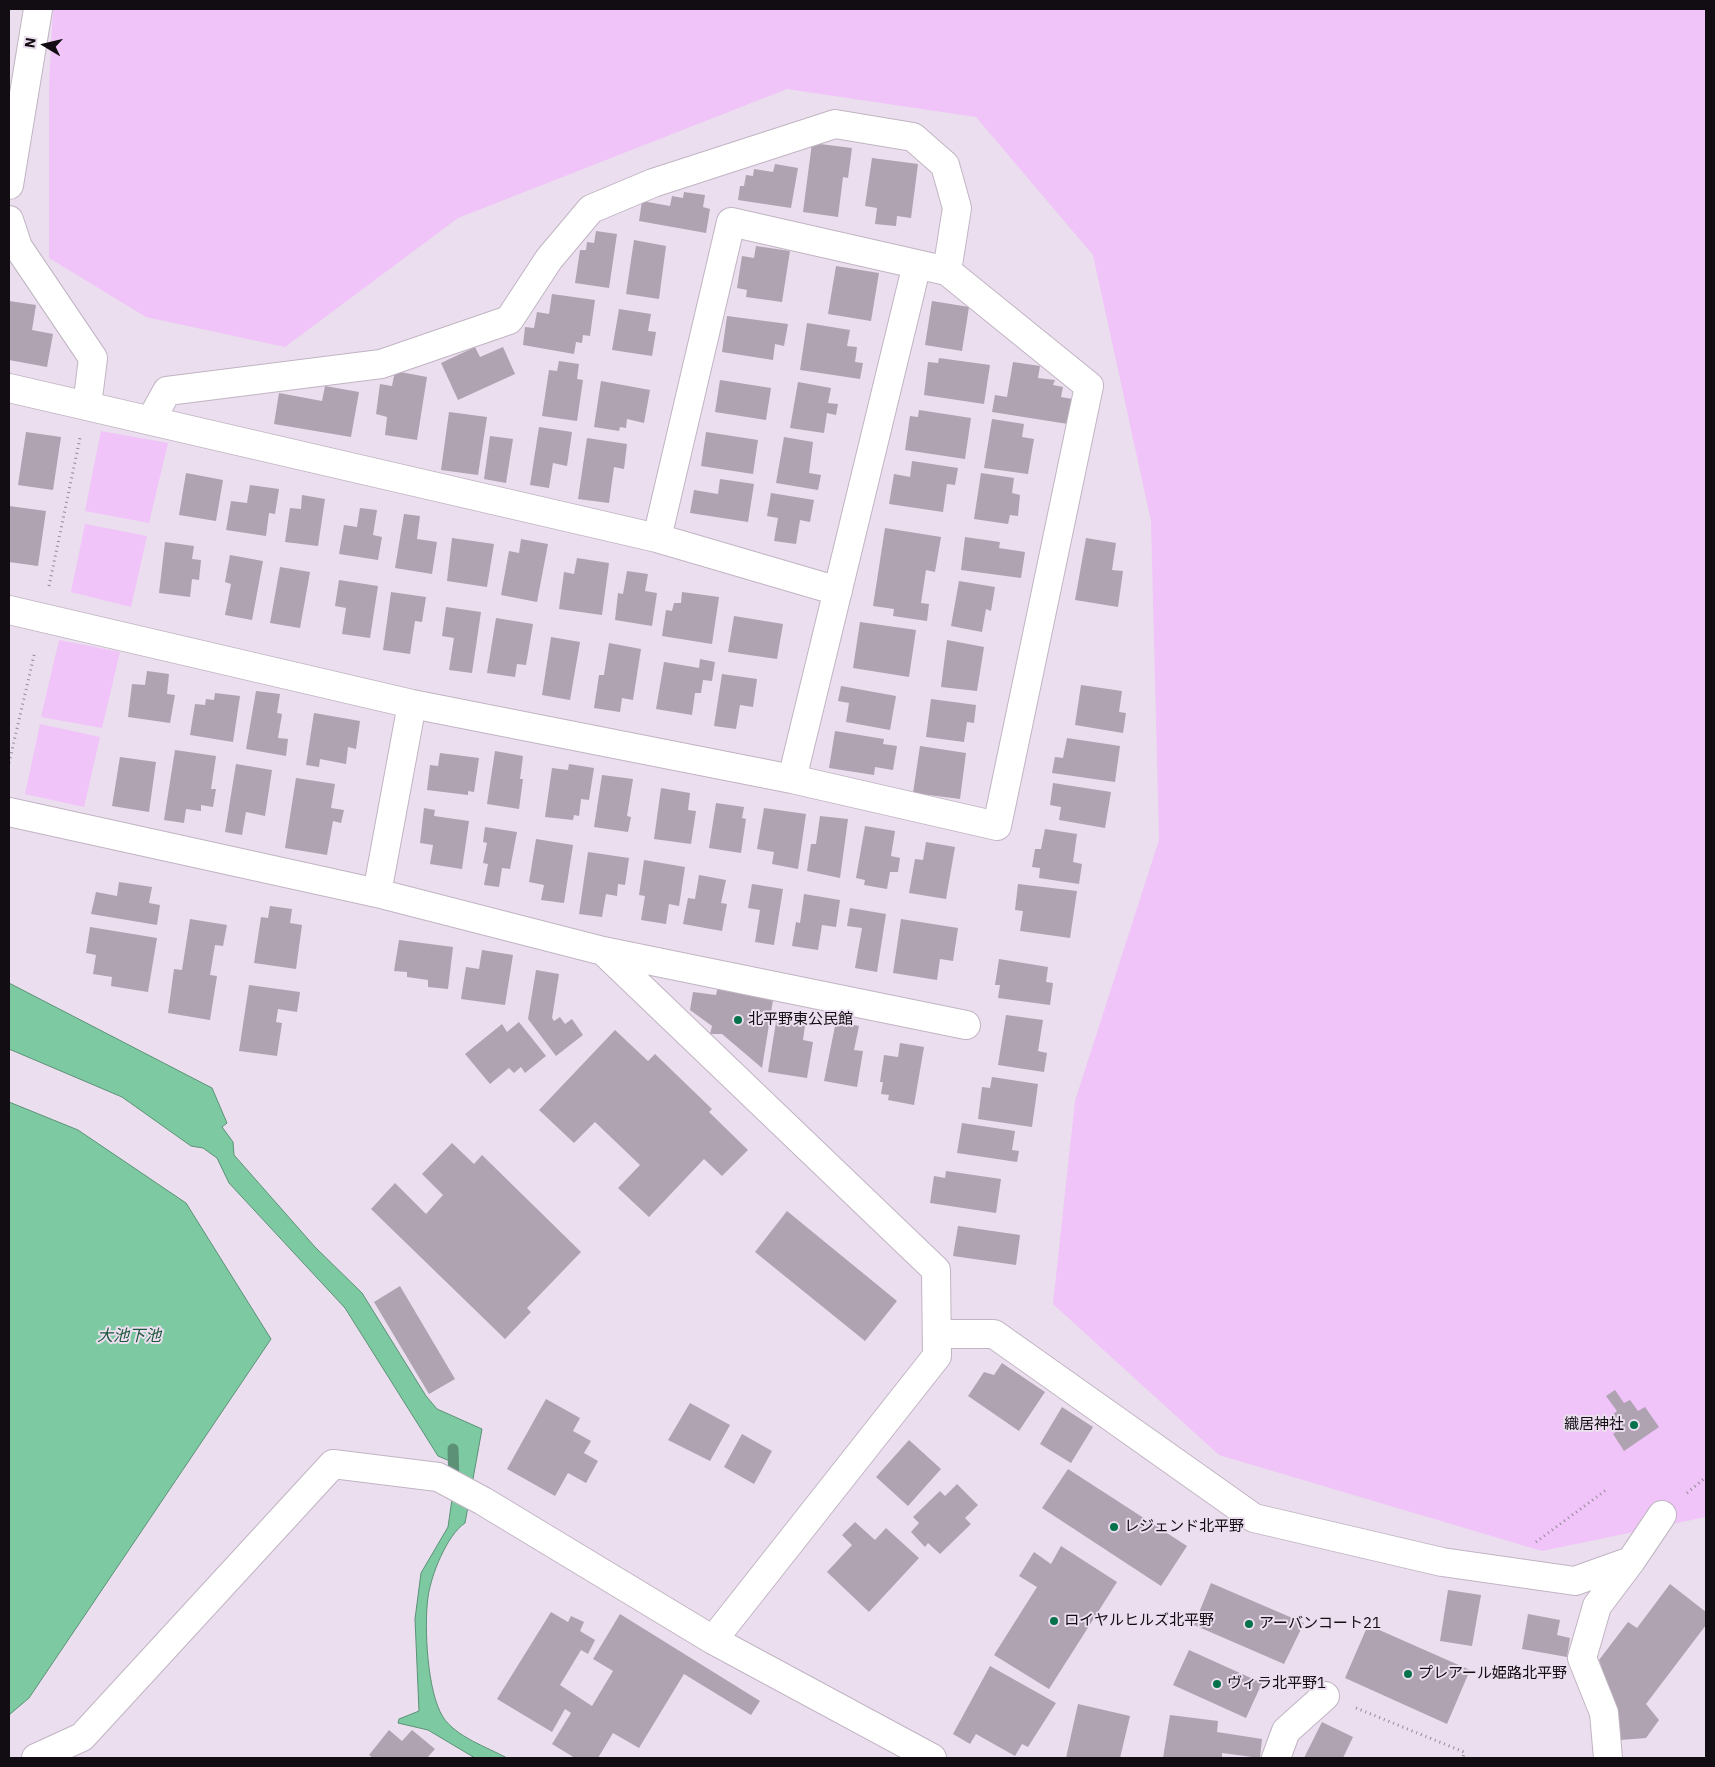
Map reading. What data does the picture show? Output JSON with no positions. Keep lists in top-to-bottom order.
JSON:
{
  "water": ["大池下池"],
  "places": [
    "北平野東公民館",
    "織居神社",
    "レジェンド北平野",
    "ロイヤルヒルズ北平野",
    "アーバンコート21",
    "プレアール姫路北平野",
    "ヴィラ北平野1"
  ],
  "north": "left"
}
